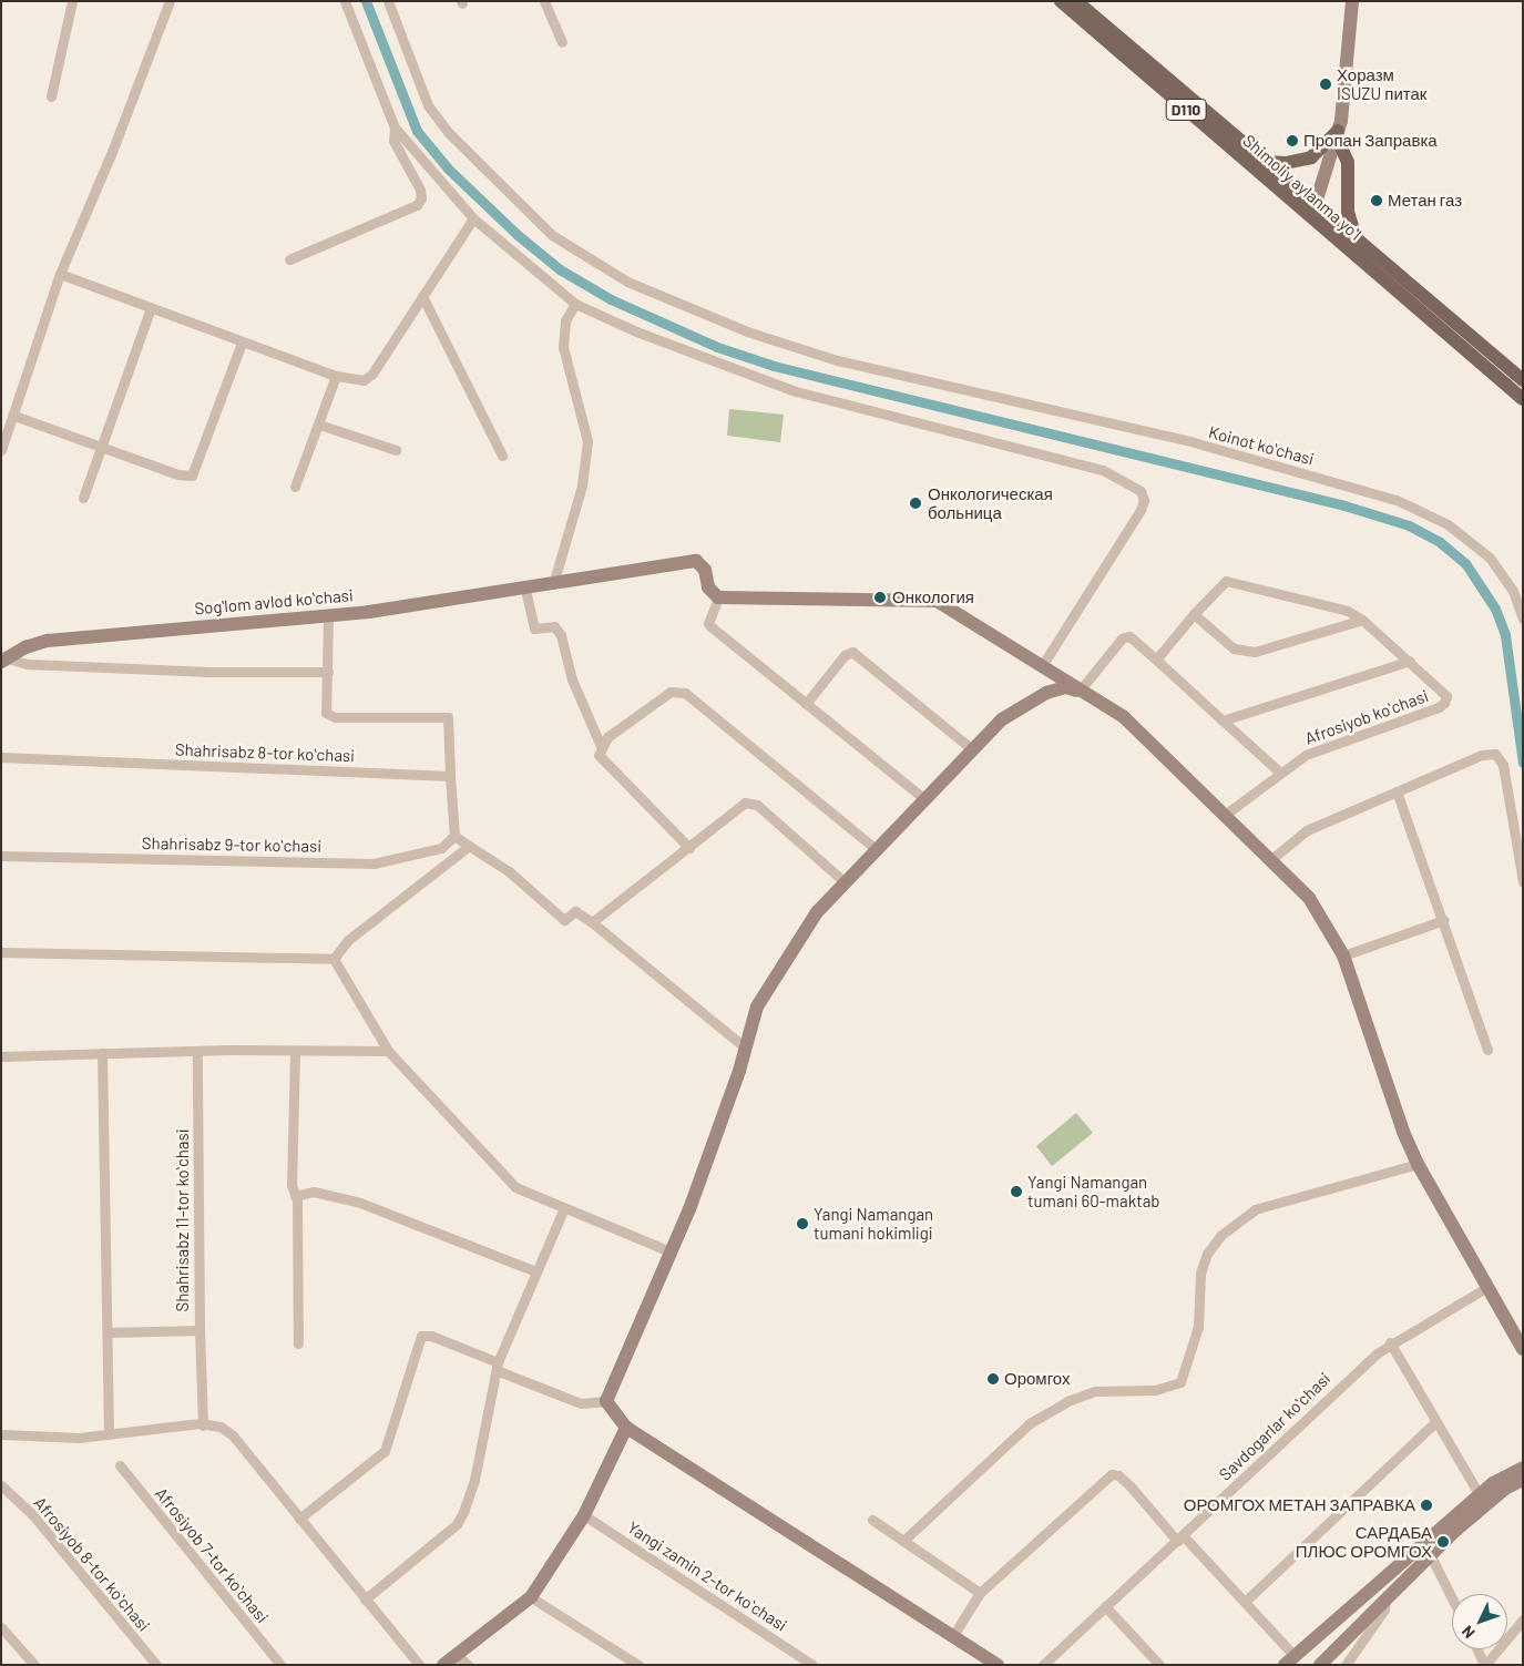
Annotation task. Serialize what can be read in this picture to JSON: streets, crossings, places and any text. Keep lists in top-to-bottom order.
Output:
{
  "streets": {
    "main road": ["D110", "Shimoliy aylanma yoʻl"],
    "street": [
      "Koinot koʻchasi",
      "Sogʻlom avlod koʻchasi",
      "Afrosiyob koʻchasi",
      "Shahrisabz 8-tor koʻchasi",
      "Shahrisabz 9-tor koʻchasi",
      "Shahrisabz 11-tor koʻchasi",
      "Savdogarlar koʻchasi",
      "Afrosiyob 7-tor koʻchasi",
      "Afrosiyob 8-tor koʻchasi",
      "Yangi zamin 2-tor koʻchasi"
    ]
  },
  "places": [
    "Хоразм ISUZU питак",
    "Пропан Заправка",
    "Метан газ",
    "Онкологическая больница",
    "Онкология",
    "Yangi Namangan tumani 60-maktab",
    "Yangi Namangan tumani hokimligi",
    "Оромгох",
    "ОРОМГОХ МЕТАН ЗАПРАВКА",
    "САРДАБА ПЛЮС ОРОМГОХ"
  ],
  "north": "bottom left"
}
